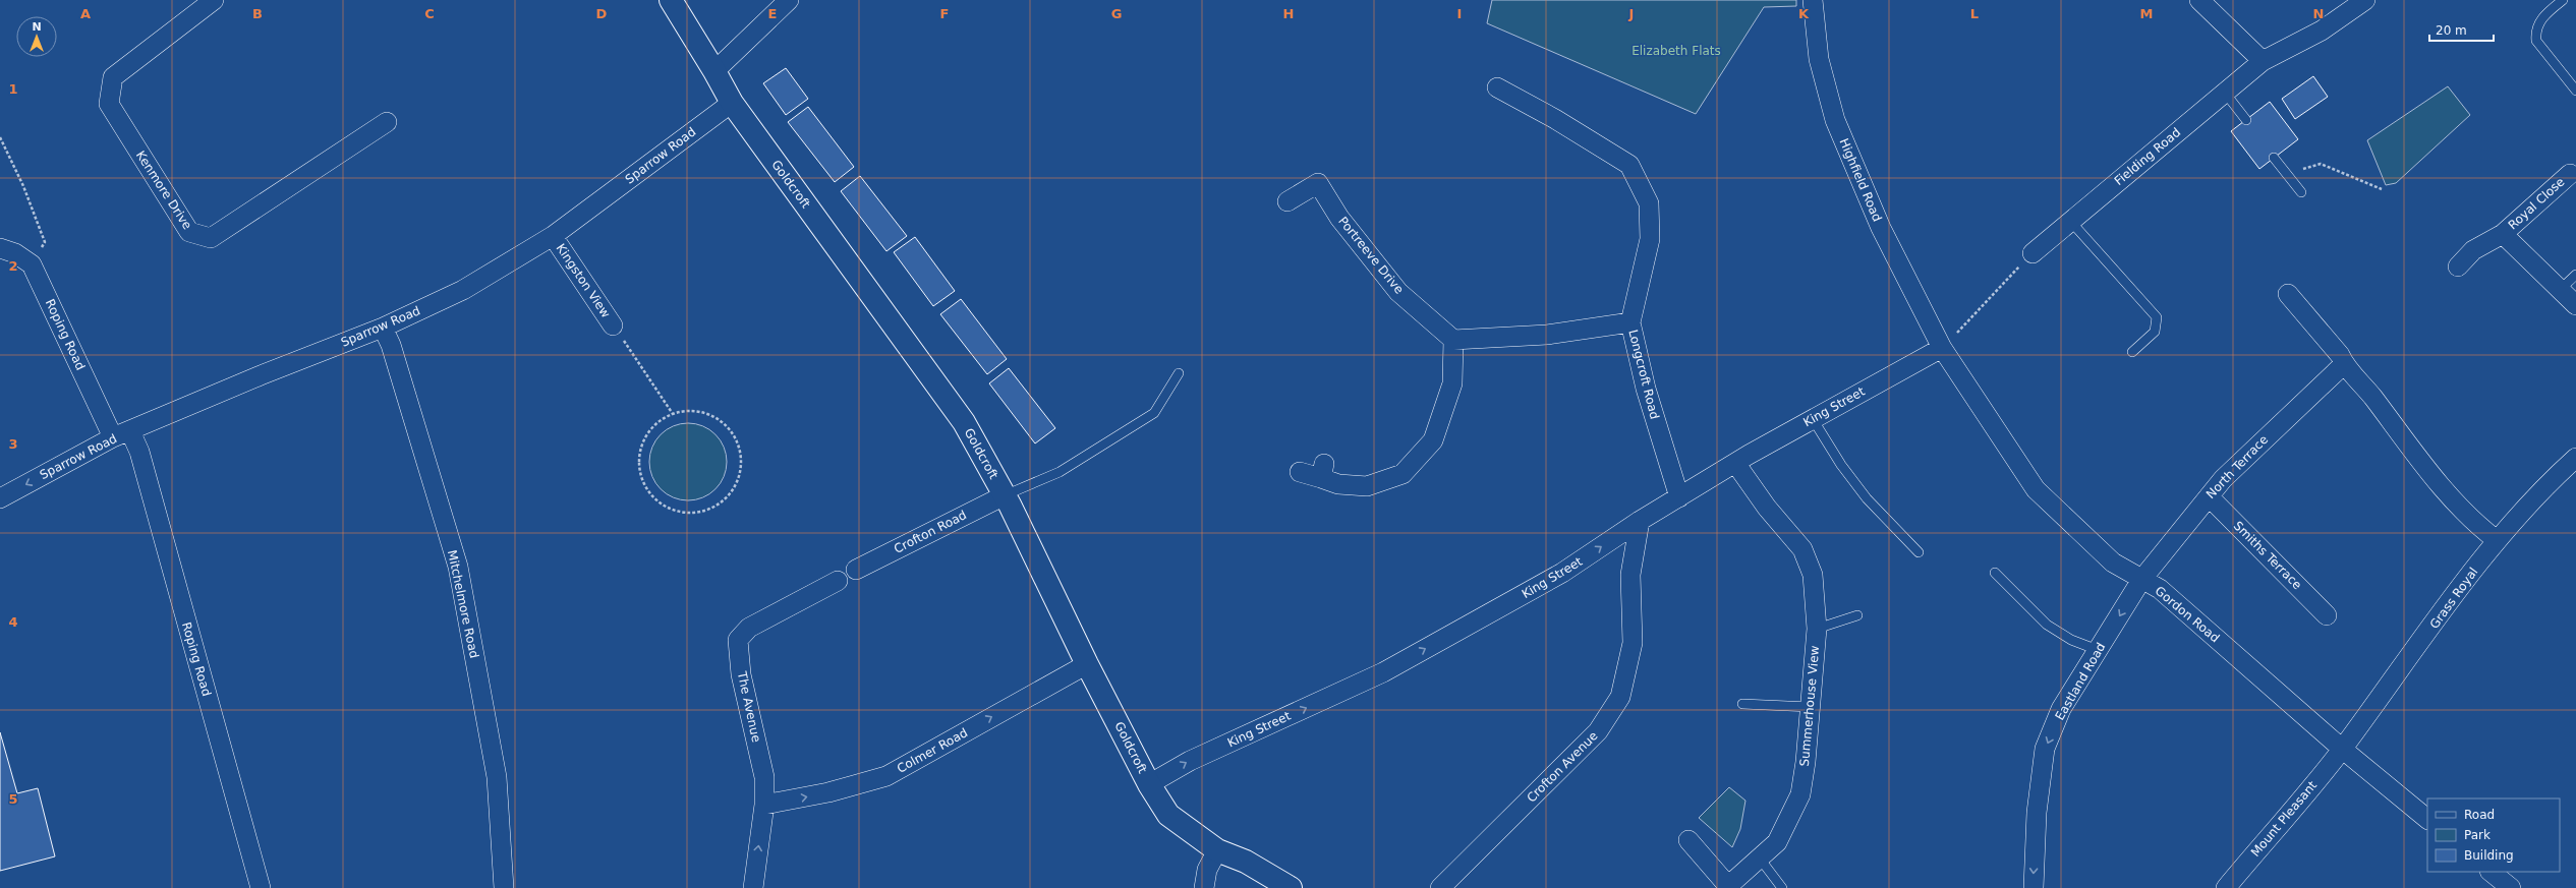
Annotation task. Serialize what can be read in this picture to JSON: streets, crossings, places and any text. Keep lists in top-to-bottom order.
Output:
{
  "streets": {
    "street": [
      "Sparrow Road",
      "Fielding Road",
      "Highfield Road",
      "Goldcroft",
      "Kenmore Drive",
      "Royal Close",
      "Portreeve Drive",
      "Kingston View",
      "Roping Road",
      "Longcroft Road",
      "King Street",
      "North Terrace",
      "Crofton Road",
      "Smiths Terrace",
      "Grass Royal",
      "Mitchelmore Road",
      "Gordon Road",
      "Eastland Road",
      "Summerhouse View",
      "The Avenue",
      "Colmer Road",
      "Crofton Avenue",
      "Mount Pleasant"
    ]
  },
  "crossings": [
    ["Sparrow Road", "Goldcroft"],
    ["Sparrow Road", "Kingston View"],
    ["Sparrow Road", "Roping Road"],
    ["Sparrow Road", "Mitchelmore Road"],
    ["Highfield Road", "King Street"],
    ["Highfield Road", "Gordon Road"],
    ["Goldcroft", "King Street"],
    ["Goldcroft", "Crofton Road"],
    ["Goldcroft", "Colmer Road"],
    ["Longcroft Road", "King Street"],
    ["King Street", "Gordon Road"],
    ["King Street", "Summerhouse View"],
    ["King Street", "Crofton Avenue"],
    ["North Terrace", "Smiths Terrace"],
    ["North Terrace", "Gordon Road"],
    ["North Terrace", "Eastland Road"],
    ["Grass Royal", "Gordon Road"],
    ["Grass Royal", "Mount Pleasant"],
    ["Gordon Road", "Eastland Road"],
    ["Gordon Road", "Mount Pleasant"],
    ["The Avenue", "Colmer Road"]
  ],
  "one_way": ["King Street", "Eastland Road", "Colmer Road"],
  "parks": ["Elizabeth Flats"],
  "legend": ["Road", "Park", "Building"],
  "scale_bar": "20 m",
  "north": "top",
  "grid": {
    "columns": [
      "A",
      "B",
      "C",
      "D",
      "E",
      "F",
      "G",
      "H",
      "I",
      "J",
      "K",
      "L",
      "M",
      "N"
    ],
    "rows": [
      "1",
      "2",
      "3",
      "4",
      "5"
    ]
  }
}
